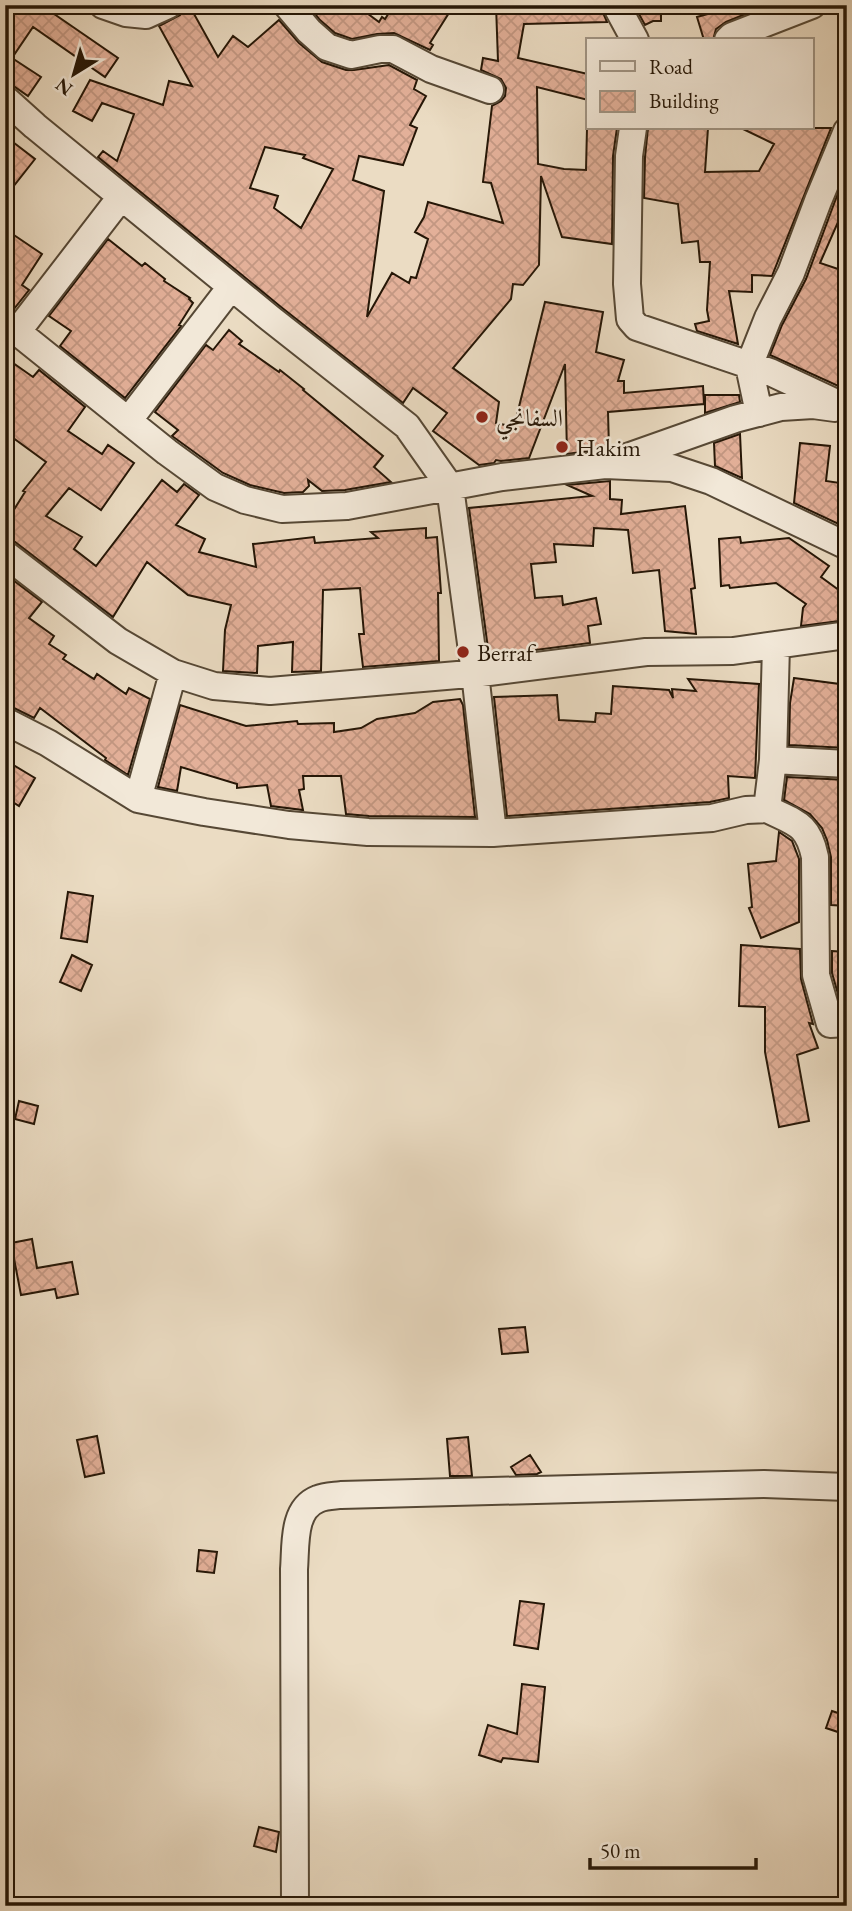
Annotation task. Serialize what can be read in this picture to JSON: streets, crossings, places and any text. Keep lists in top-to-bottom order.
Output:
{
  "places": ["السفانجي", "Hakim", "Berraf"],
  "legend": ["Road", "Building"],
  "scale_bar": "50 m",
  "north": "bottom left"
}
